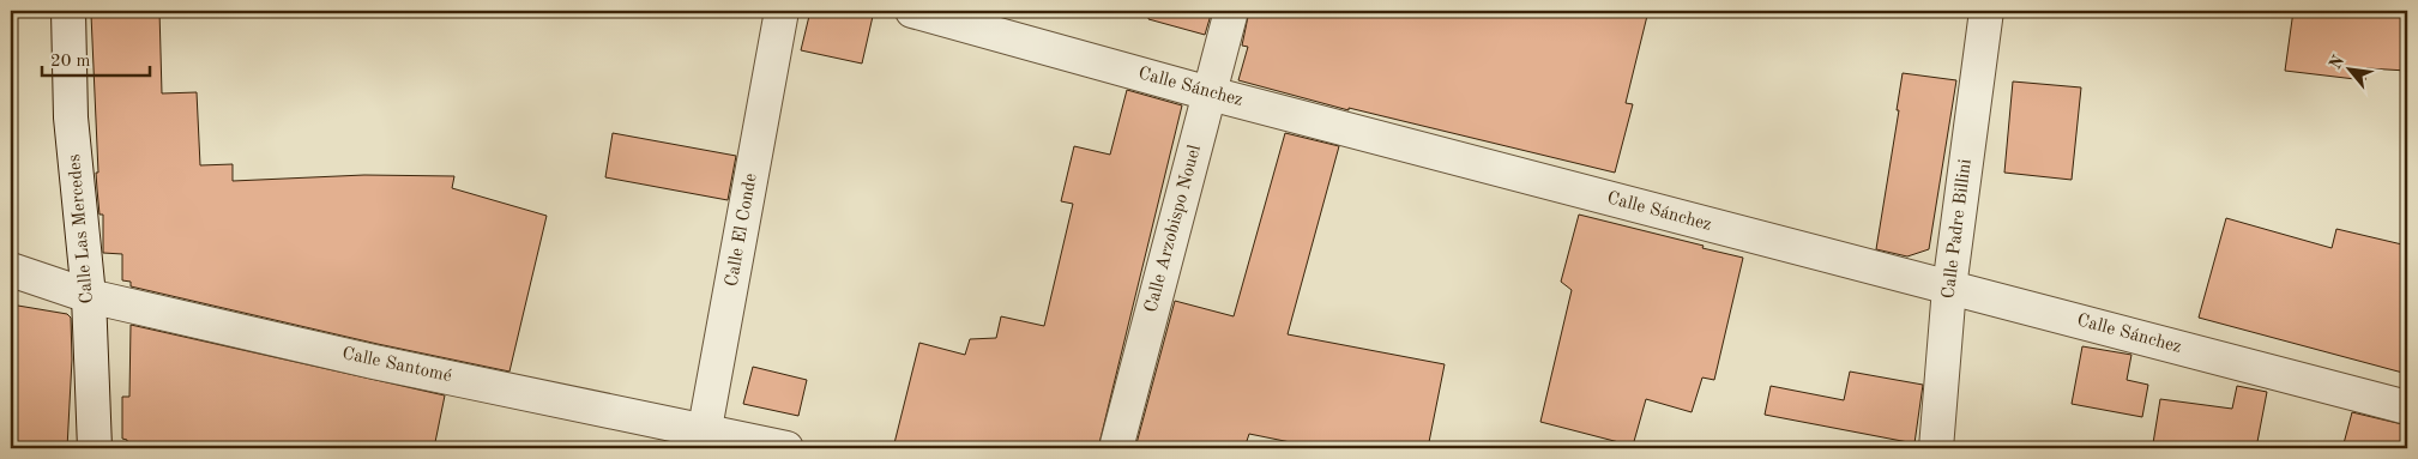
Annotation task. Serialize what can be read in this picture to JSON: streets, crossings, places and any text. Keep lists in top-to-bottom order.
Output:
{
  "streets": {
    "street": [
      "Calle Sánchez",
      "Calle Las Mercedes",
      "Calle Arzobispo Nouel",
      "Calle Padre Billini",
      "Calle El Conde",
      "Calle Santomé"
    ]
  },
  "crossings": [
    ["Calle Sánchez", "Calle Arzobispo Nouel"],
    ["Calle Sánchez", "Calle Padre Billini"],
    ["Calle Las Mercedes", "Calle Santomé"],
    ["Calle El Conde", "Calle Santomé"]
  ],
  "scale_bar": "20 m",
  "north": "top left"
}
